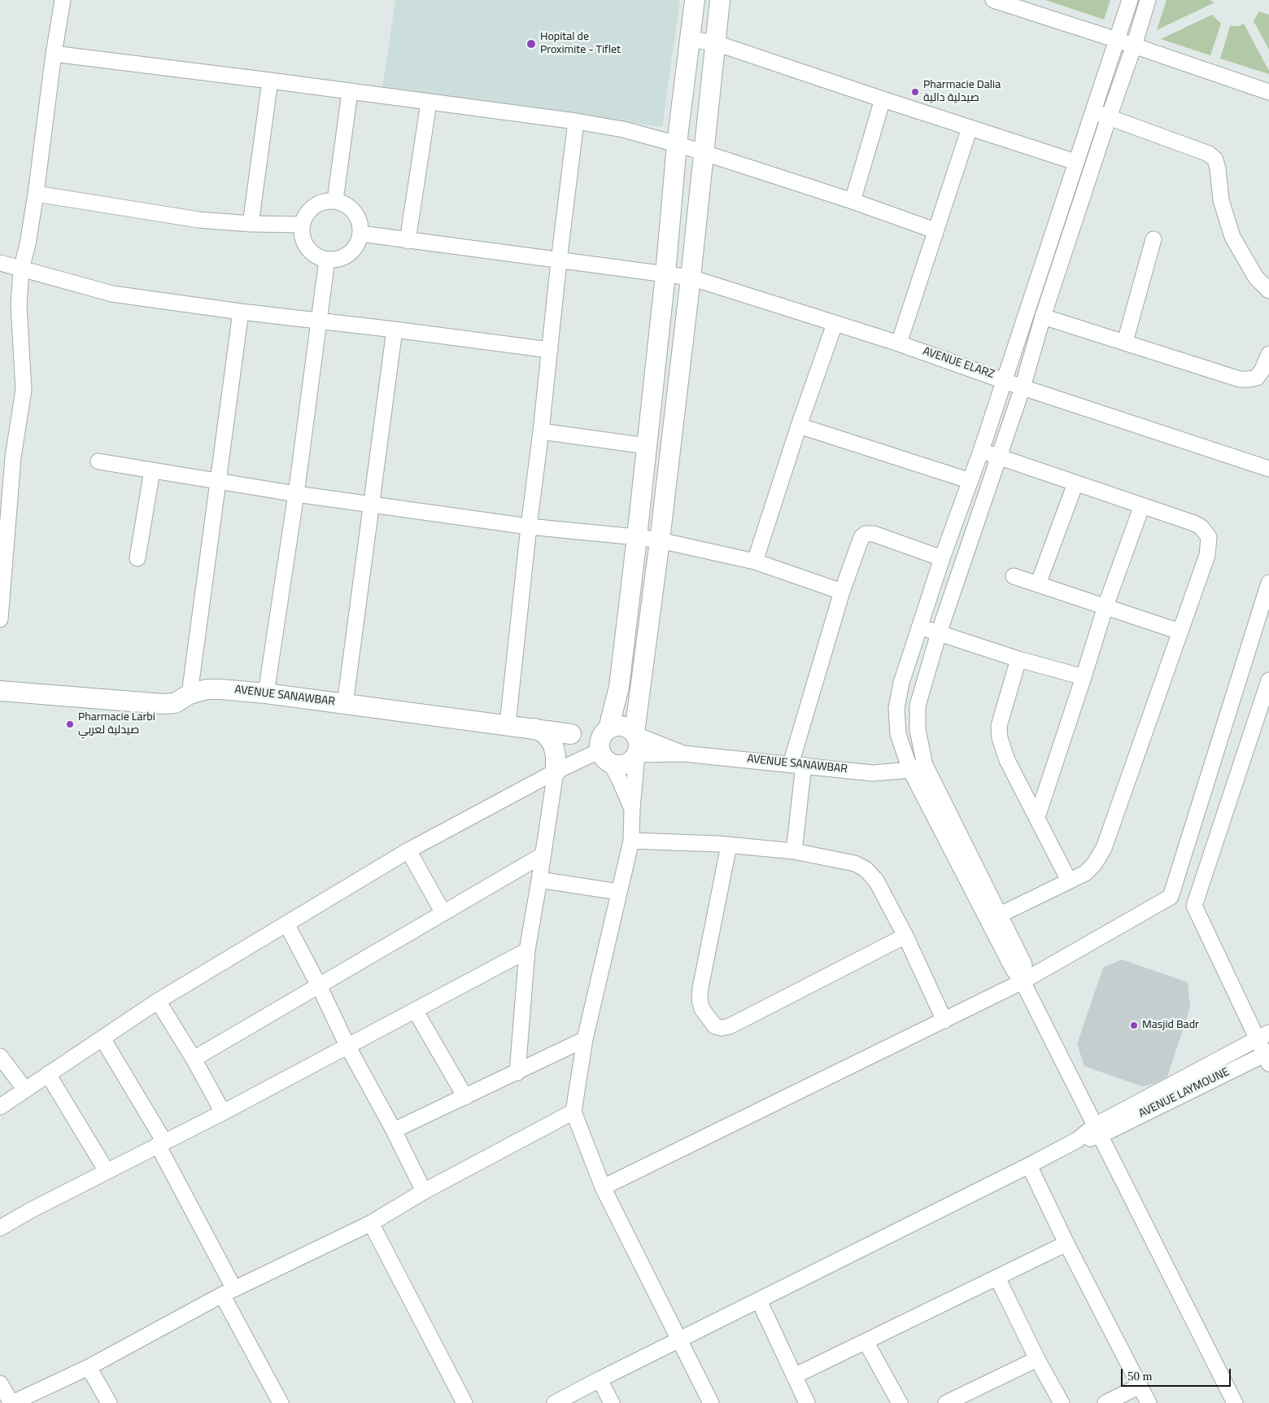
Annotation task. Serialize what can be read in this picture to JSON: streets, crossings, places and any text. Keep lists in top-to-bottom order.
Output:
{
  "streets": {
    "street": ["AVENUE ELARZ", "AVENUE SANAWBAR", "AVENUE LAYMOUNE"]
  },
  "places": [
    "Hopital de Proximite - Tiflet",
    "Pharmacie Dalia صيدلية دالية",
    "Pharmacie Larbi صيدلية لعربي",
    "Masjid Badr"
  ],
  "scale_bar": "50 m"
}
